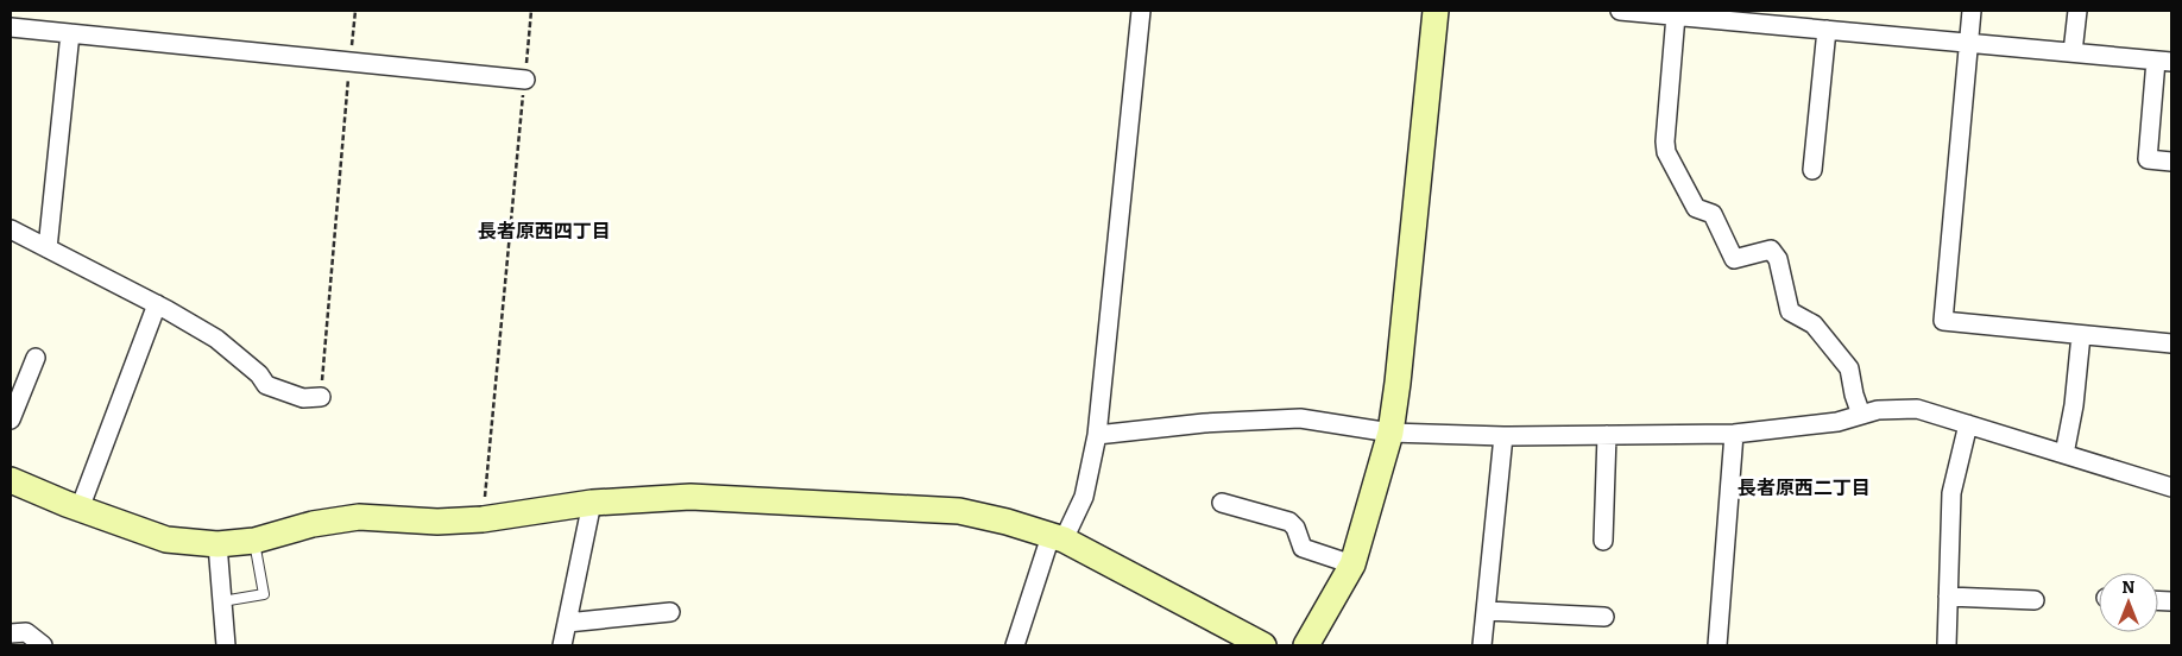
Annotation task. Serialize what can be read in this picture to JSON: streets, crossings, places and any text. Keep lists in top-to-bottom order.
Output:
{
  "districts": ["長者原西四丁目", "長者原西二丁目"],
  "north": "top"
}
